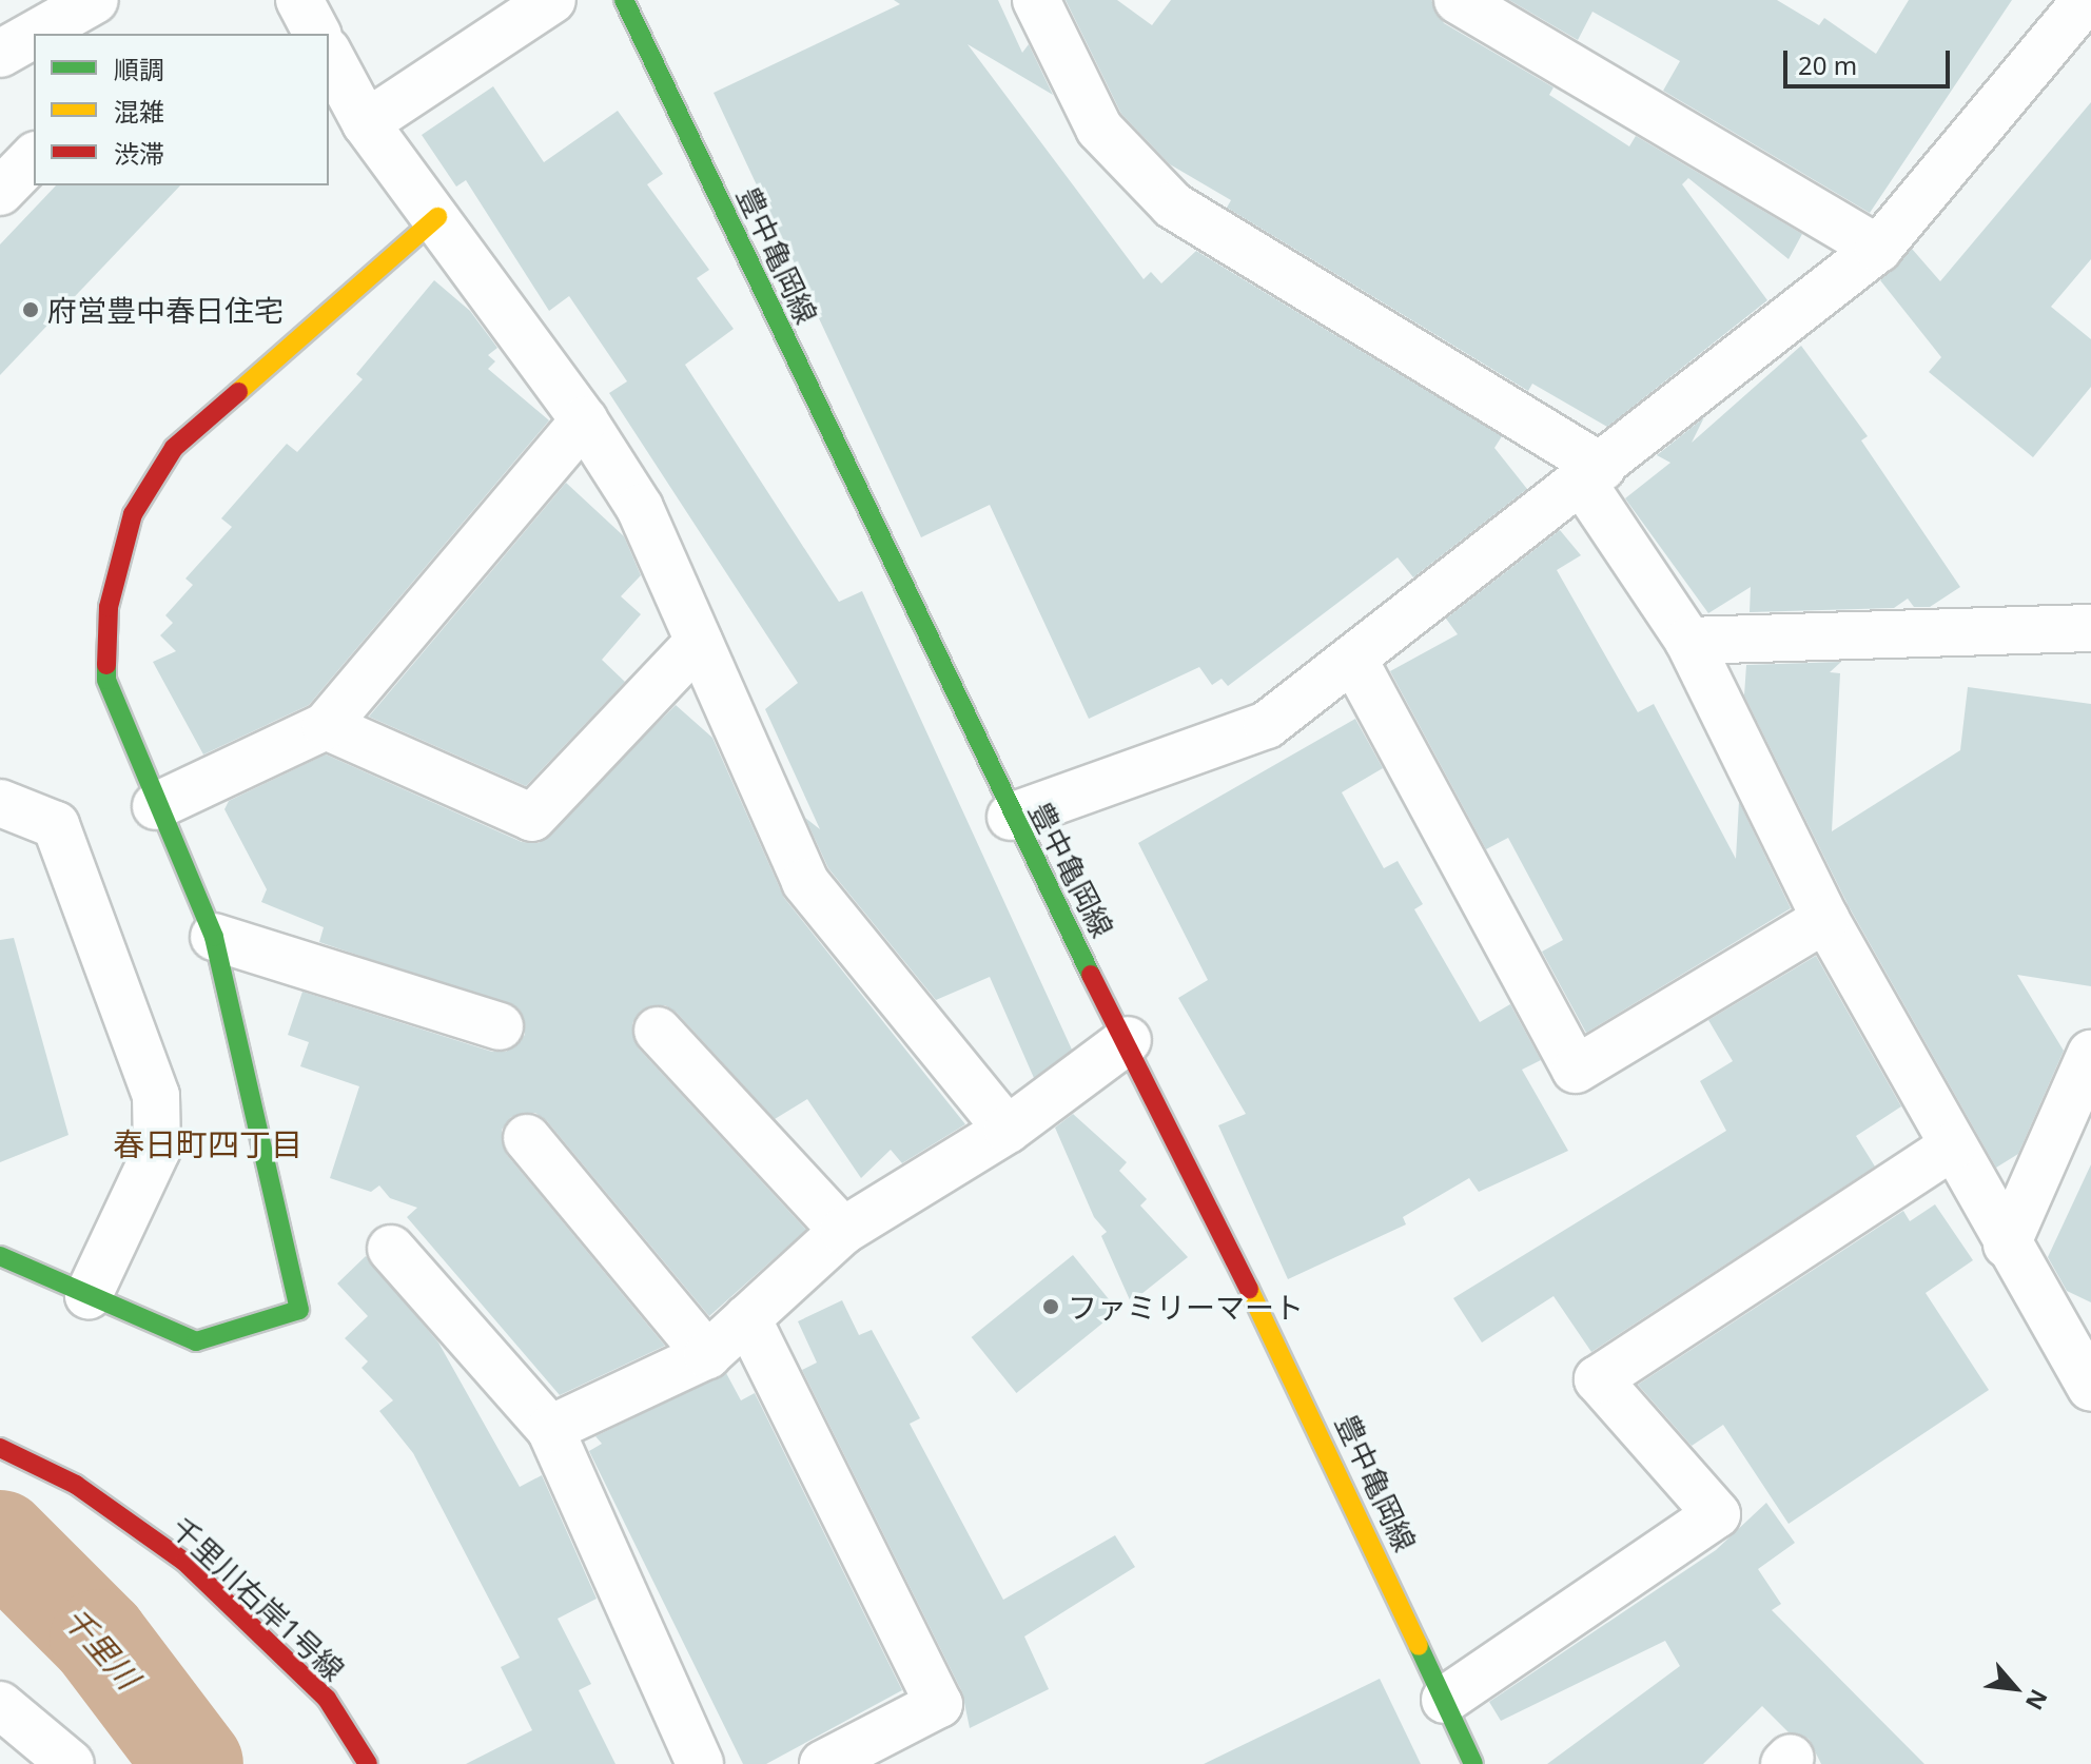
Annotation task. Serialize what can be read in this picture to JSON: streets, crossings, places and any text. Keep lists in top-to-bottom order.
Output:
{
  "streets": {
    "street": ["豊中亀岡線", "千里川右岸1号線"]
  },
  "districts": ["春日町四丁目"],
  "water": ["千里川"],
  "places": ["府営豊中春日住宅", "ファミリーマート"],
  "legend": ["順調", "混雑", "渋滞"],
  "scale_bar": "20 m",
  "north": "bottom right"
}
